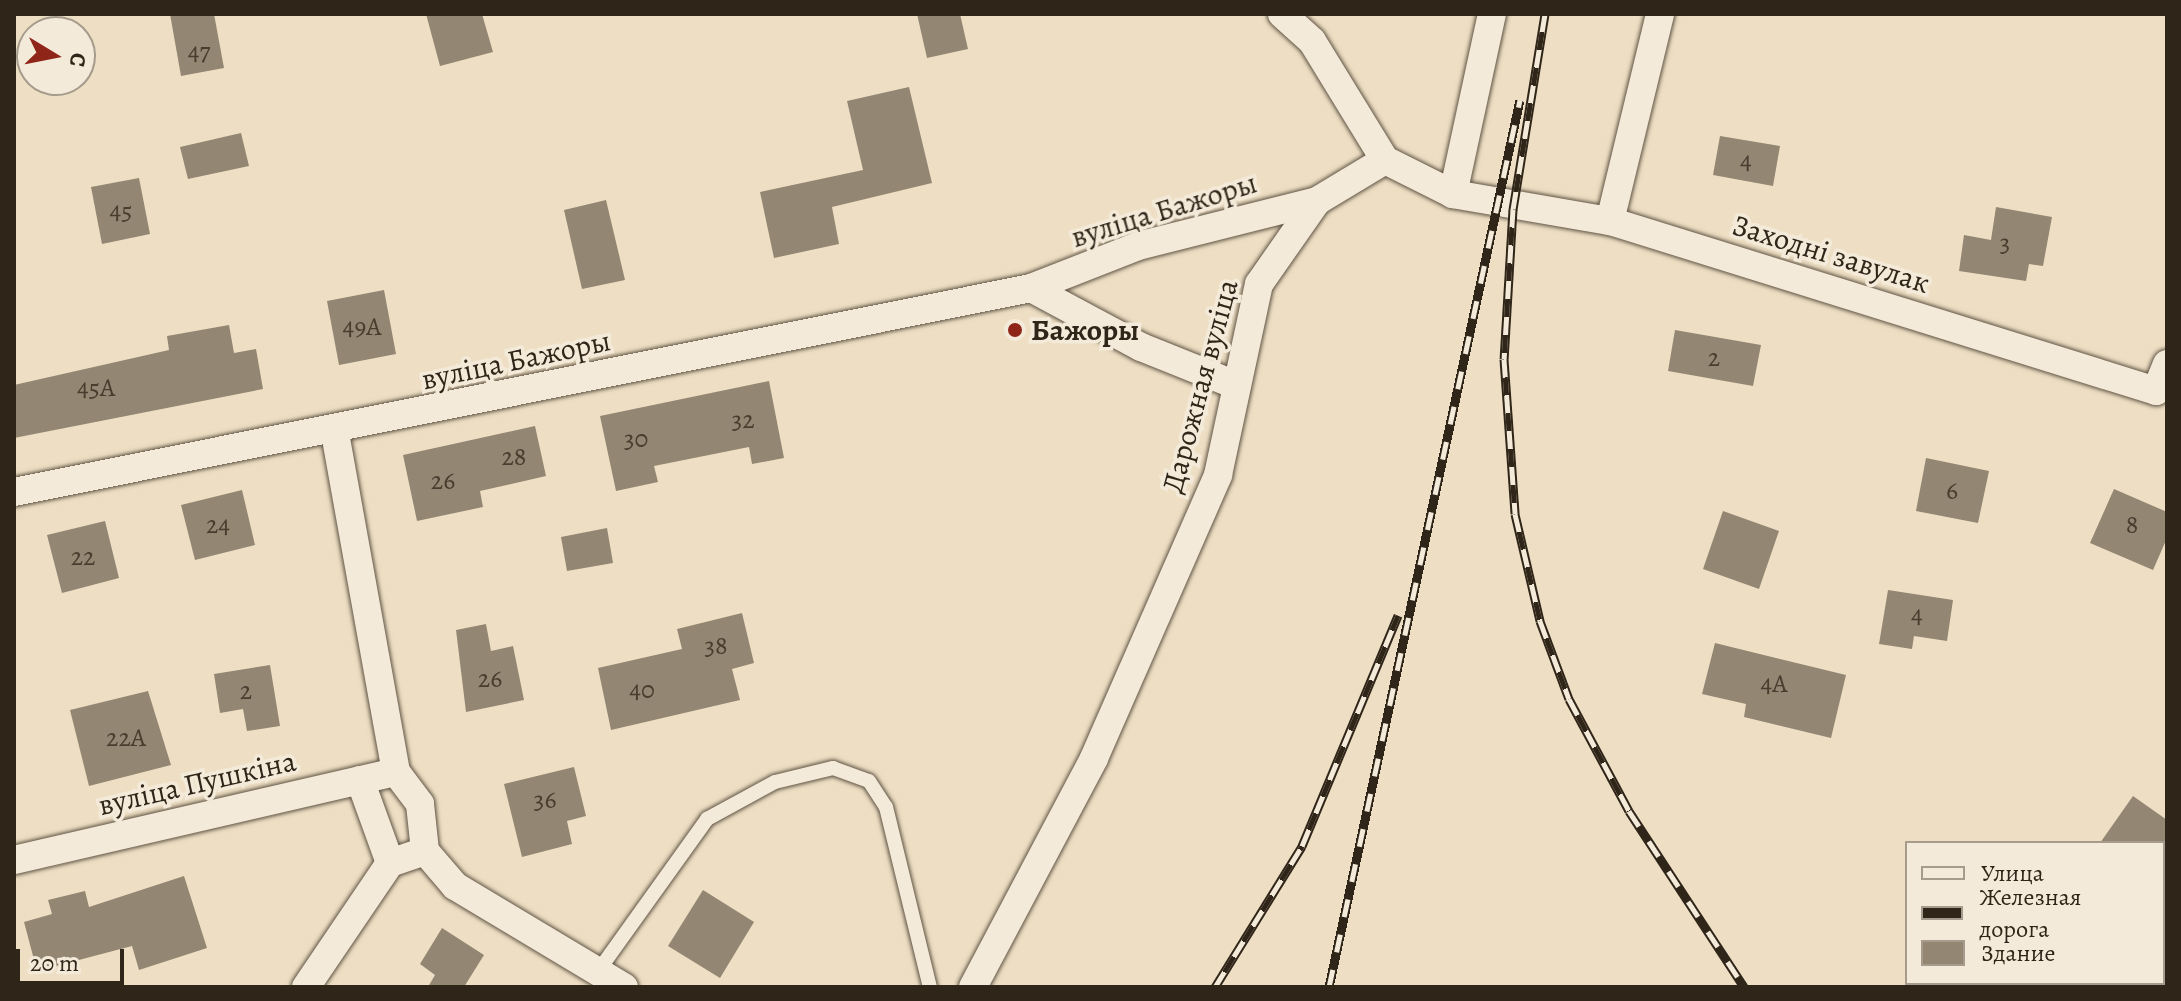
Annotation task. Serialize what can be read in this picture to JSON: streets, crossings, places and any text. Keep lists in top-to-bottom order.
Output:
{
  "streets": {
    "street": [
      "вуліца Бажоры",
      "Заходні завулак",
      "Дарожная вуліца",
      "вуліца Пушкіна"
    ]
  },
  "crossings": [
    ["вуліца Бажоры", "Дарожная вуліца"]
  ],
  "places": ["Бажоры"],
  "house_numbers": [
    "47",
    "4",
    "45",
    "3",
    "49А",
    "2",
    "45А",
    "32",
    "30",
    "28",
    "26",
    "6",
    "24",
    "8",
    "22",
    "4",
    "38",
    "26",
    "4А",
    "40",
    "2",
    "22А",
    "36"
  ],
  "legend": ["Улица", "Железная дорога", "Здание"],
  "scale_bar": "20 m",
  "north": "right"
}
